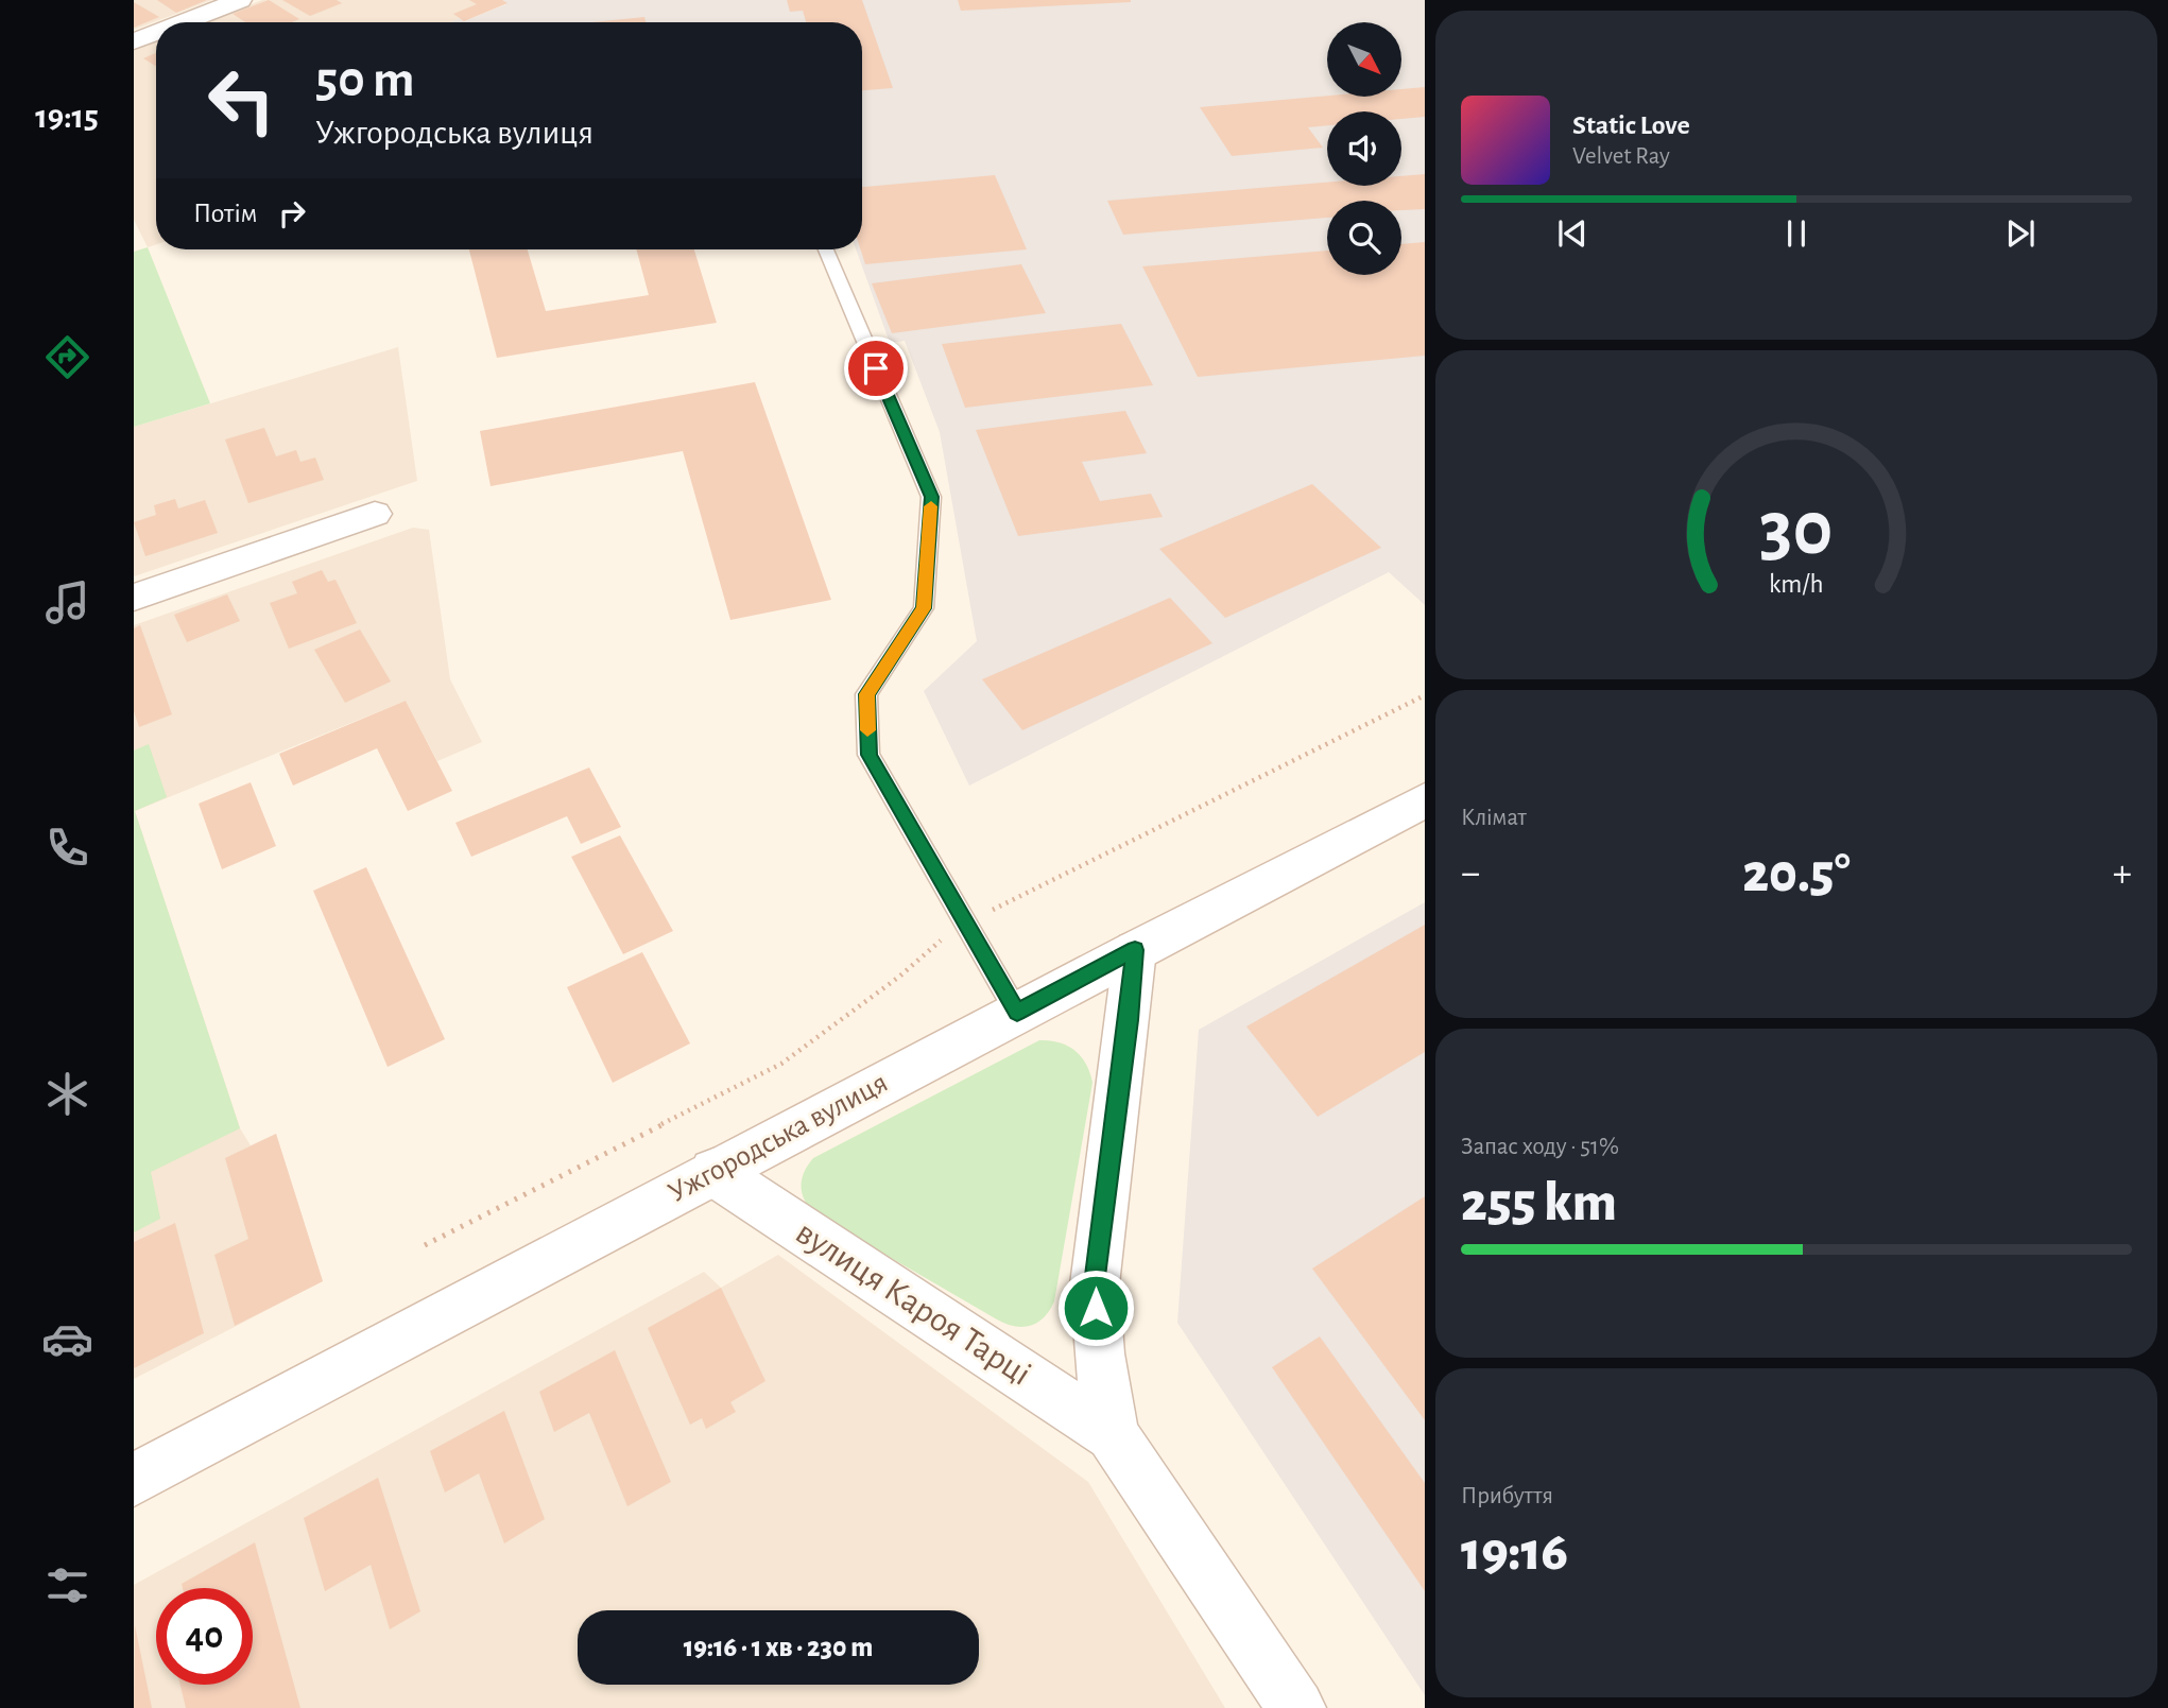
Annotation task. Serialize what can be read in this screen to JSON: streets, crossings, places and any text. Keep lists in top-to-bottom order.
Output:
{
  "streets": {
    "street": ["Ужгородська вулиця", "вулиця Кароя Тарці"]
  },
  "crossings": [
    ["Ужгородська вулиця", "вулиця Кароя Тарці"]
  ],
  "north": "bottom right",
  "page": {
    "tabs": "19:15",
    "turn": ["50 m", "Ужгородська вулиця"],
    "song": ["Static Love", "Velvet Ray"],
    "then": "Потім",
    "tile": [
      "Клімат",
      ["Запас ходу · 51%", "255 km"],
      ["Прибуття", "19:16"]
    ],
    "heat": ["−", "20.5°", "+"],
    "limit": "40",
    "trip": "19:16 · 1 хв · 230 m",
    "gauge": ["30", "km/h"]
  }
}
